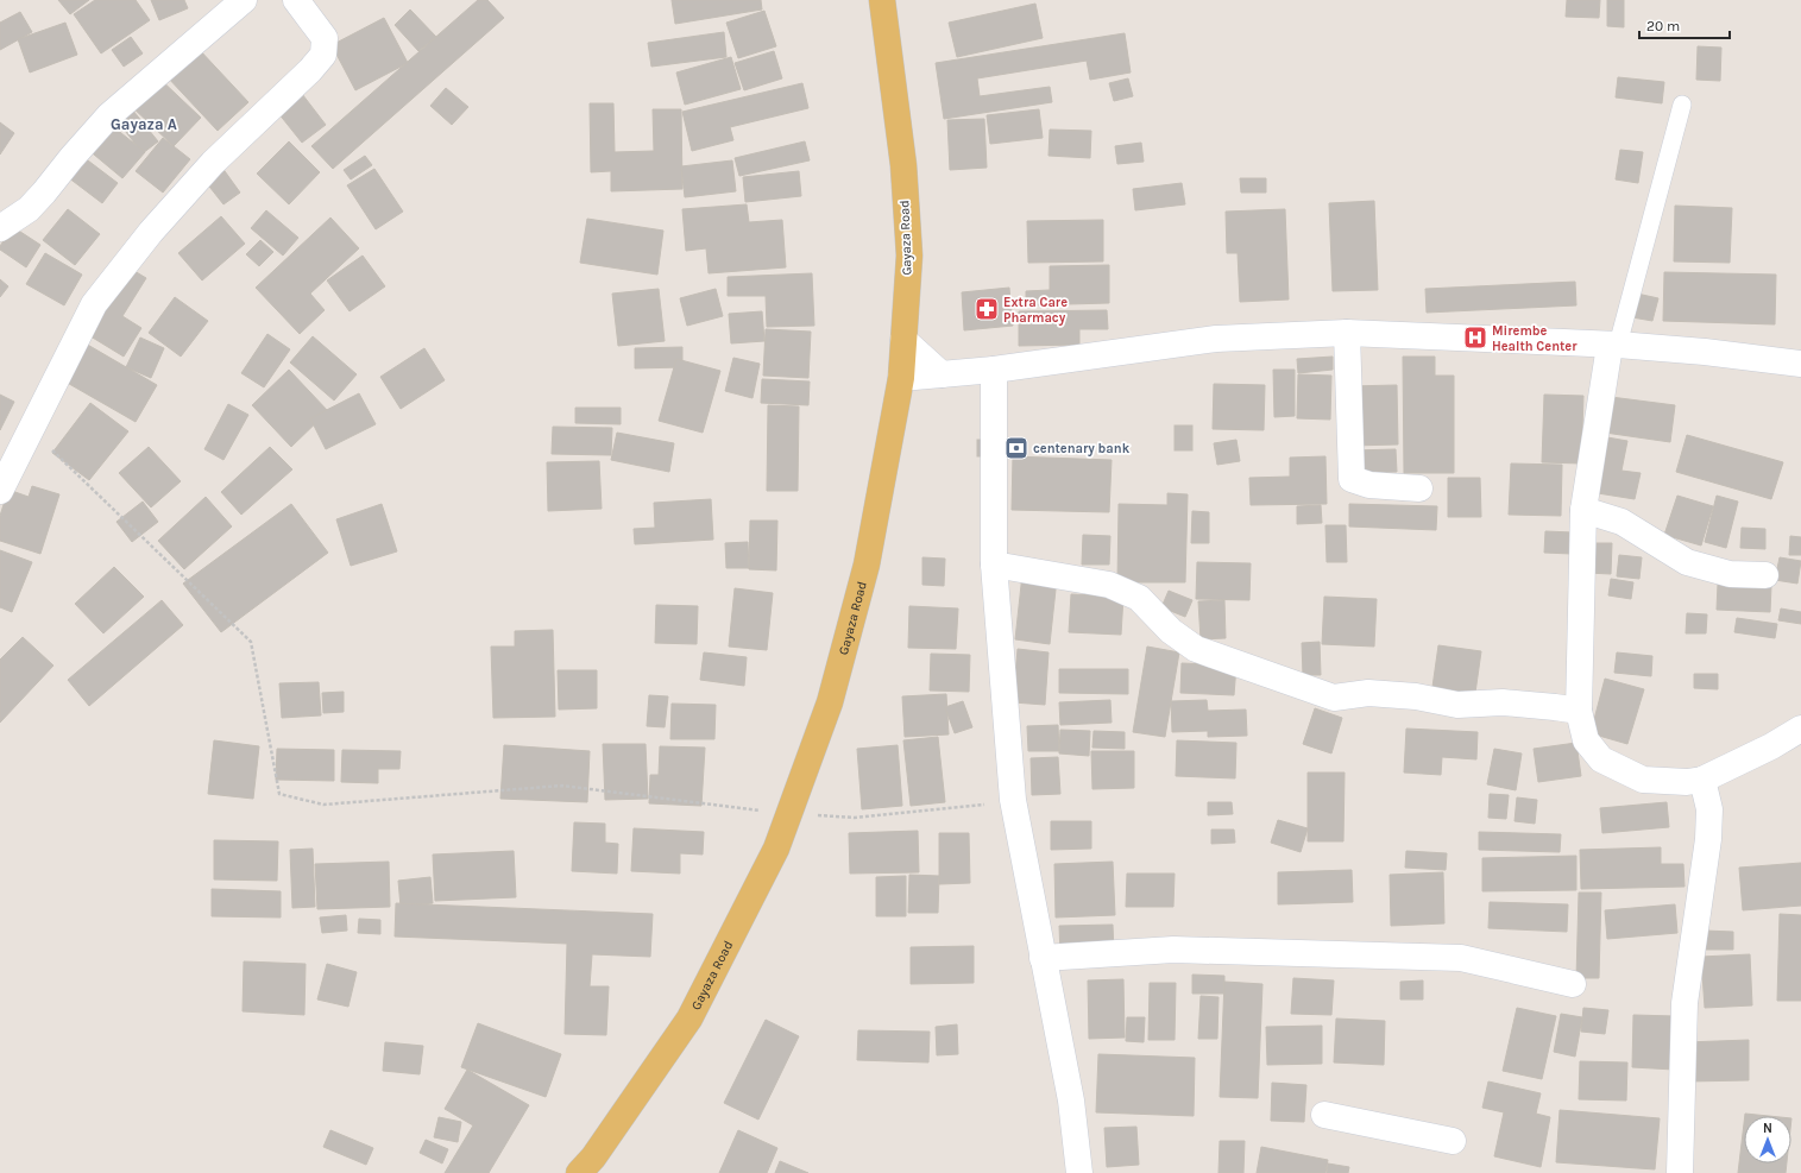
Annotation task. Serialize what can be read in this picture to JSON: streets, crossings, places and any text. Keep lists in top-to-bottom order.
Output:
{
  "streets": {
    "main road": ["Gayaza Road"]
  },
  "districts": ["Gayaza A"],
  "places": {
    "pharmacy": ["Extra Care Pharmacy"],
    "hospital": ["Mirembe Health Center"],
    "bank": ["centenary bank"]
  },
  "scale_bar": "20 m",
  "north": "top"
}
